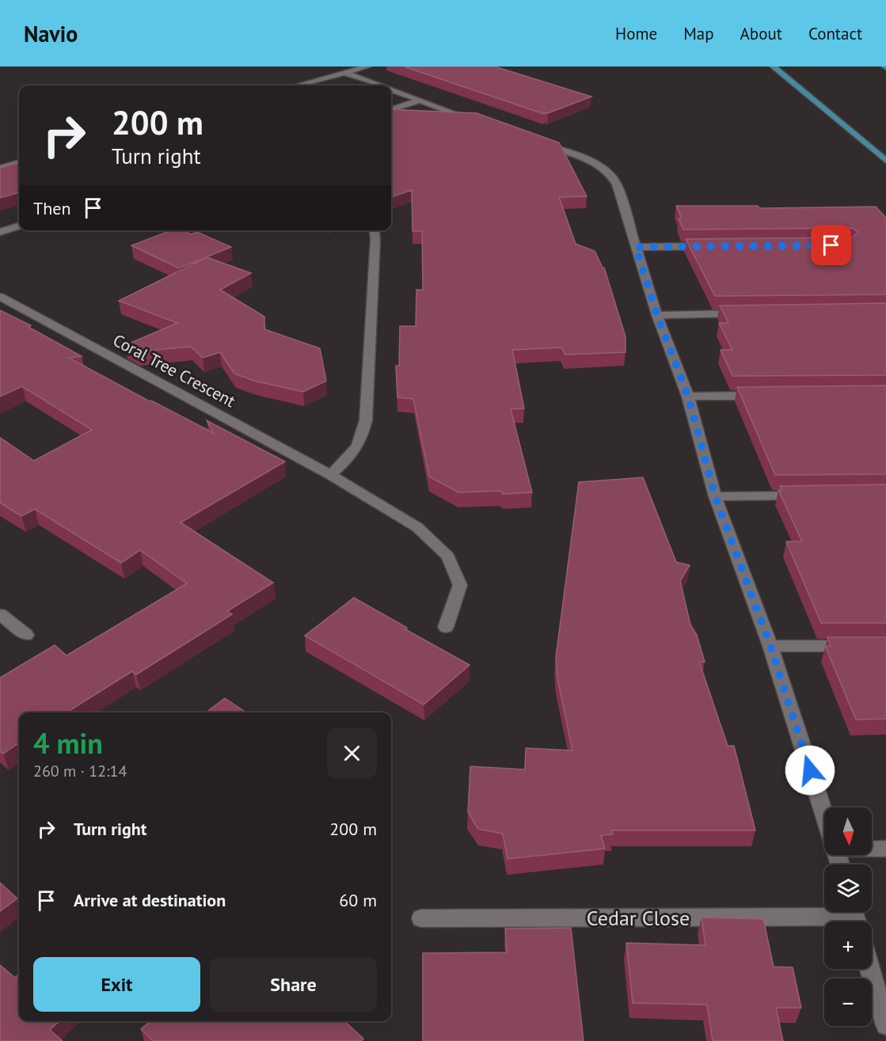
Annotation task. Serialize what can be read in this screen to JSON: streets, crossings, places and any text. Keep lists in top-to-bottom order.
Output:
{
  "streets": {
    "street": ["Coral Tree Crescent", "Cedar Close"]
  },
  "north": "bottom",
  "page": {
    "header": "Navio",
    "nav": [
      "Home",
      "Map",
      "About",
      "Contact"
    ],
    "turn": ["200 m", "Turn right"],
    "then": "Then",
    "heading": ["4 min", "260 m · 12:14"],
    "list": [
      {
        "name": "Turn right",
        "value": "200 m"
      },
      {
        "name": "Arrive at destination",
        "value": "60 m"
      }
    ],
    "map_buttons": ["+", "−"],
    "buttons": ["Exit", "Share"]
  }
}
